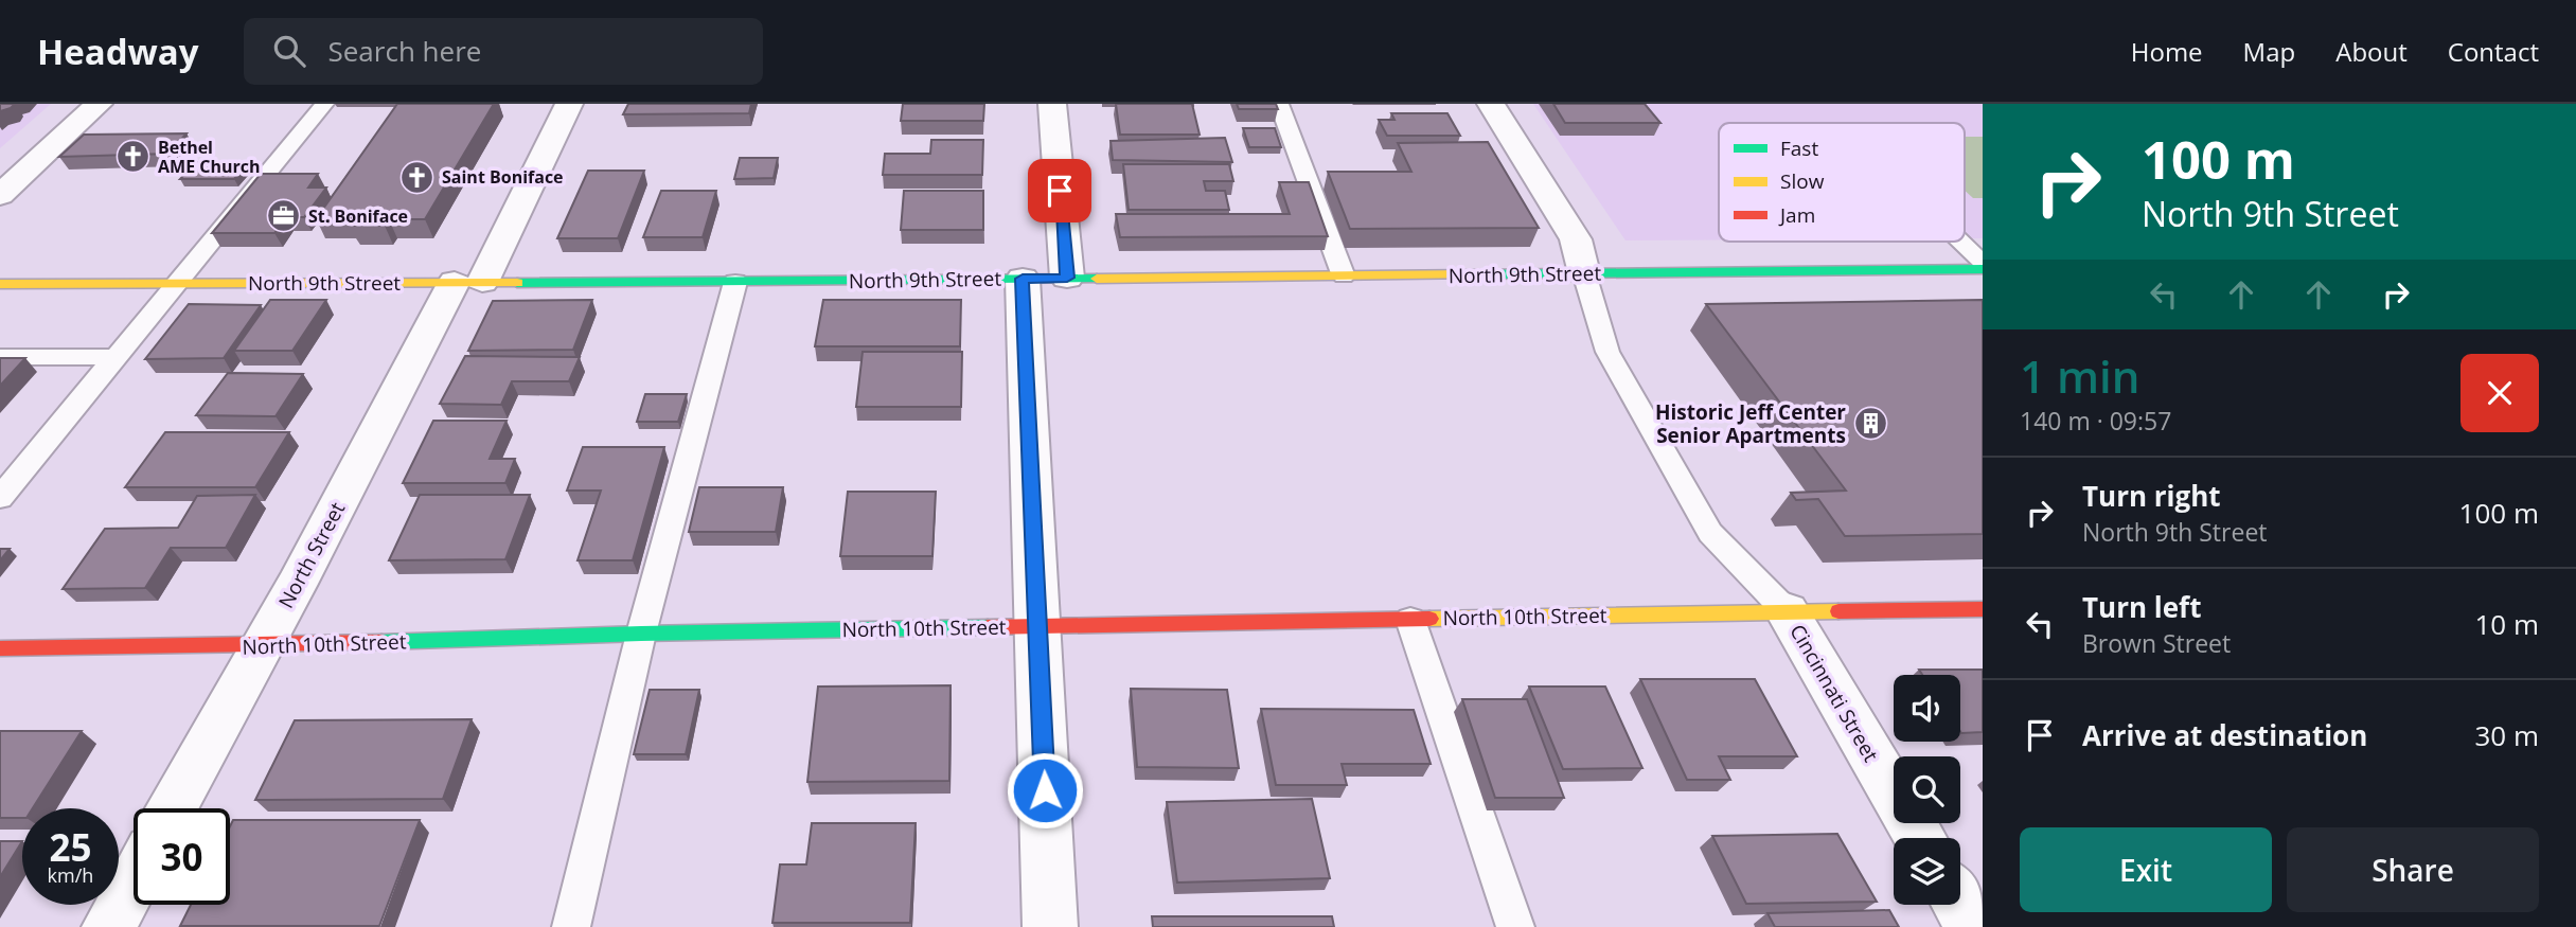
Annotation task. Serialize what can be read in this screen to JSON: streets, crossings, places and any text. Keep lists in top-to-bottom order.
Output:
{
  "streets": {
    "main road": ["North 9th Street", "North 10th Street"],
    "street": ["North Street", "Cincinnati Street"]
  },
  "crossings": [
    ["North 9th Street", "North Street"],
    ["North Street", "North 10th Street"],
    ["North 10th Street", "Cincinnati Street"]
  ],
  "places": {
    "church": ["Bethel AME Church", "Saint Boniface"],
    "office": ["St. Boniface"],
    "building": ["Historic Jeff Center Senior Apartments"]
  },
  "legend": ["Fast", "Slow", "Jam"],
  "page": {
    "header": "Headway",
    "search": "Search here",
    "nav": [
      "Home",
      "Map",
      "About",
      "Contact"
    ],
    "turn": ["100 m", "North 9th Street"],
    "heading": ["1 min", "140 m · 09:57"],
    "list": [
      {
        "name": "Turn right",
        "note": "North 9th Street",
        "value": "100 m"
      },
      {
        "name": "Turn left",
        "note": "Brown Street",
        "value": "10 m"
      },
      {
        "name": "Arrive at destination",
        "value": "30 m"
      }
    ],
    "speed": "25 km/h",
    "limit": "30",
    "buttons": ["Exit", "Share"]
  }
}
